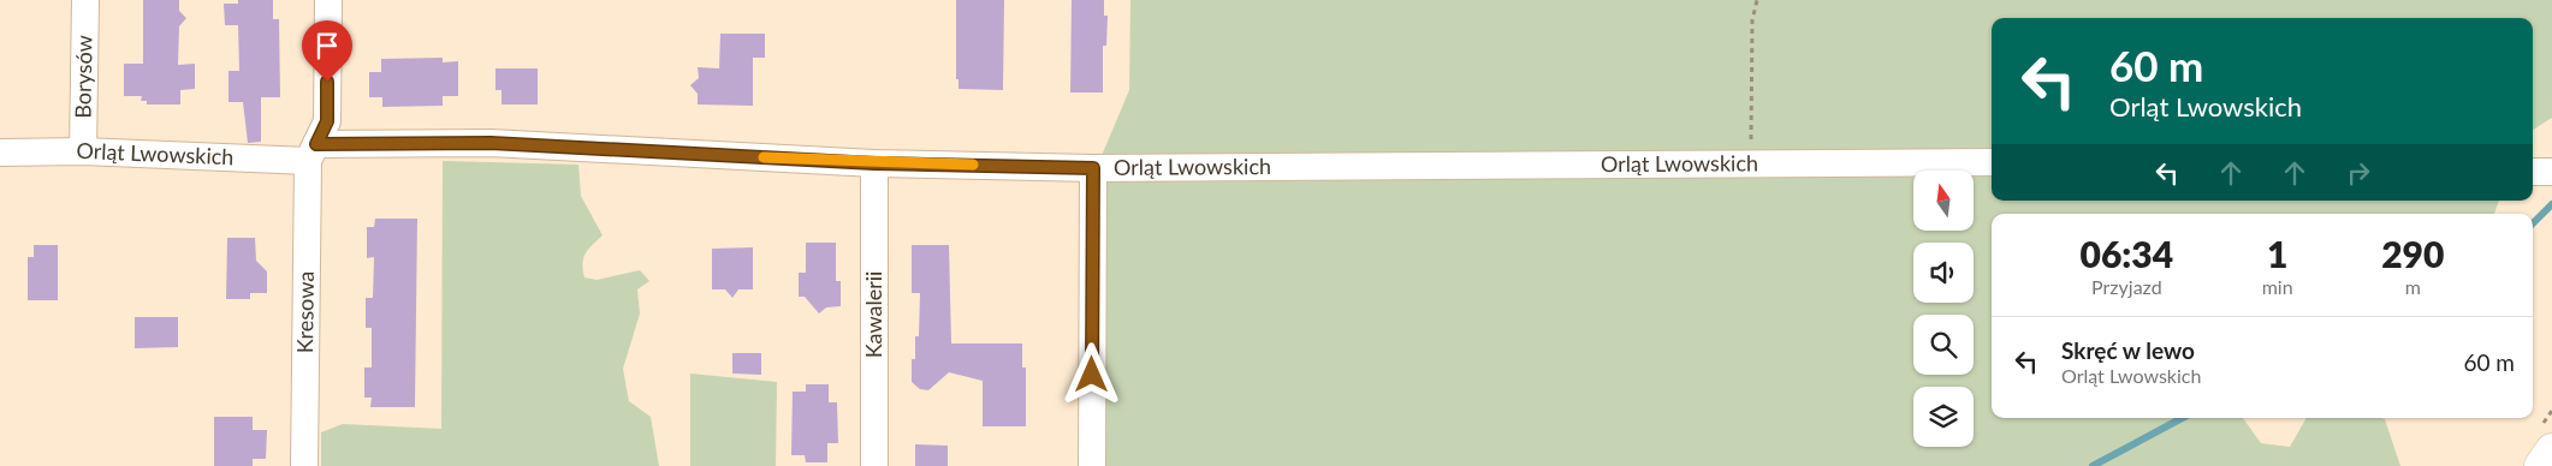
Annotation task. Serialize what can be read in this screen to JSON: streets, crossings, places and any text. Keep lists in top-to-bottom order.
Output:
{
  "streets": {
    "street": [
      "Borysów",
      "Orląt Lwowskich",
      "Kresowa",
      "Kawalerii"
    ]
  },
  "crossings": [
    ["Borysów", "Orląt Lwowskich"],
    ["Orląt Lwowskich", "Kresowa"],
    ["Orląt Lwowskich", "Kawalerii"]
  ],
  "north": "top",
  "page": {
    "turn": ["60 m", "Orląt Lwowskich"],
    "eta": [
      "06:34",
      "Przyjazd",
      "1",
      "min",
      "290",
      "m"
    ],
    "list": [
      {
        "name": "Skręć w lewo",
        "note": "Orląt Lwowskich",
        "value": "60 m"
      }
    ]
  }
}
